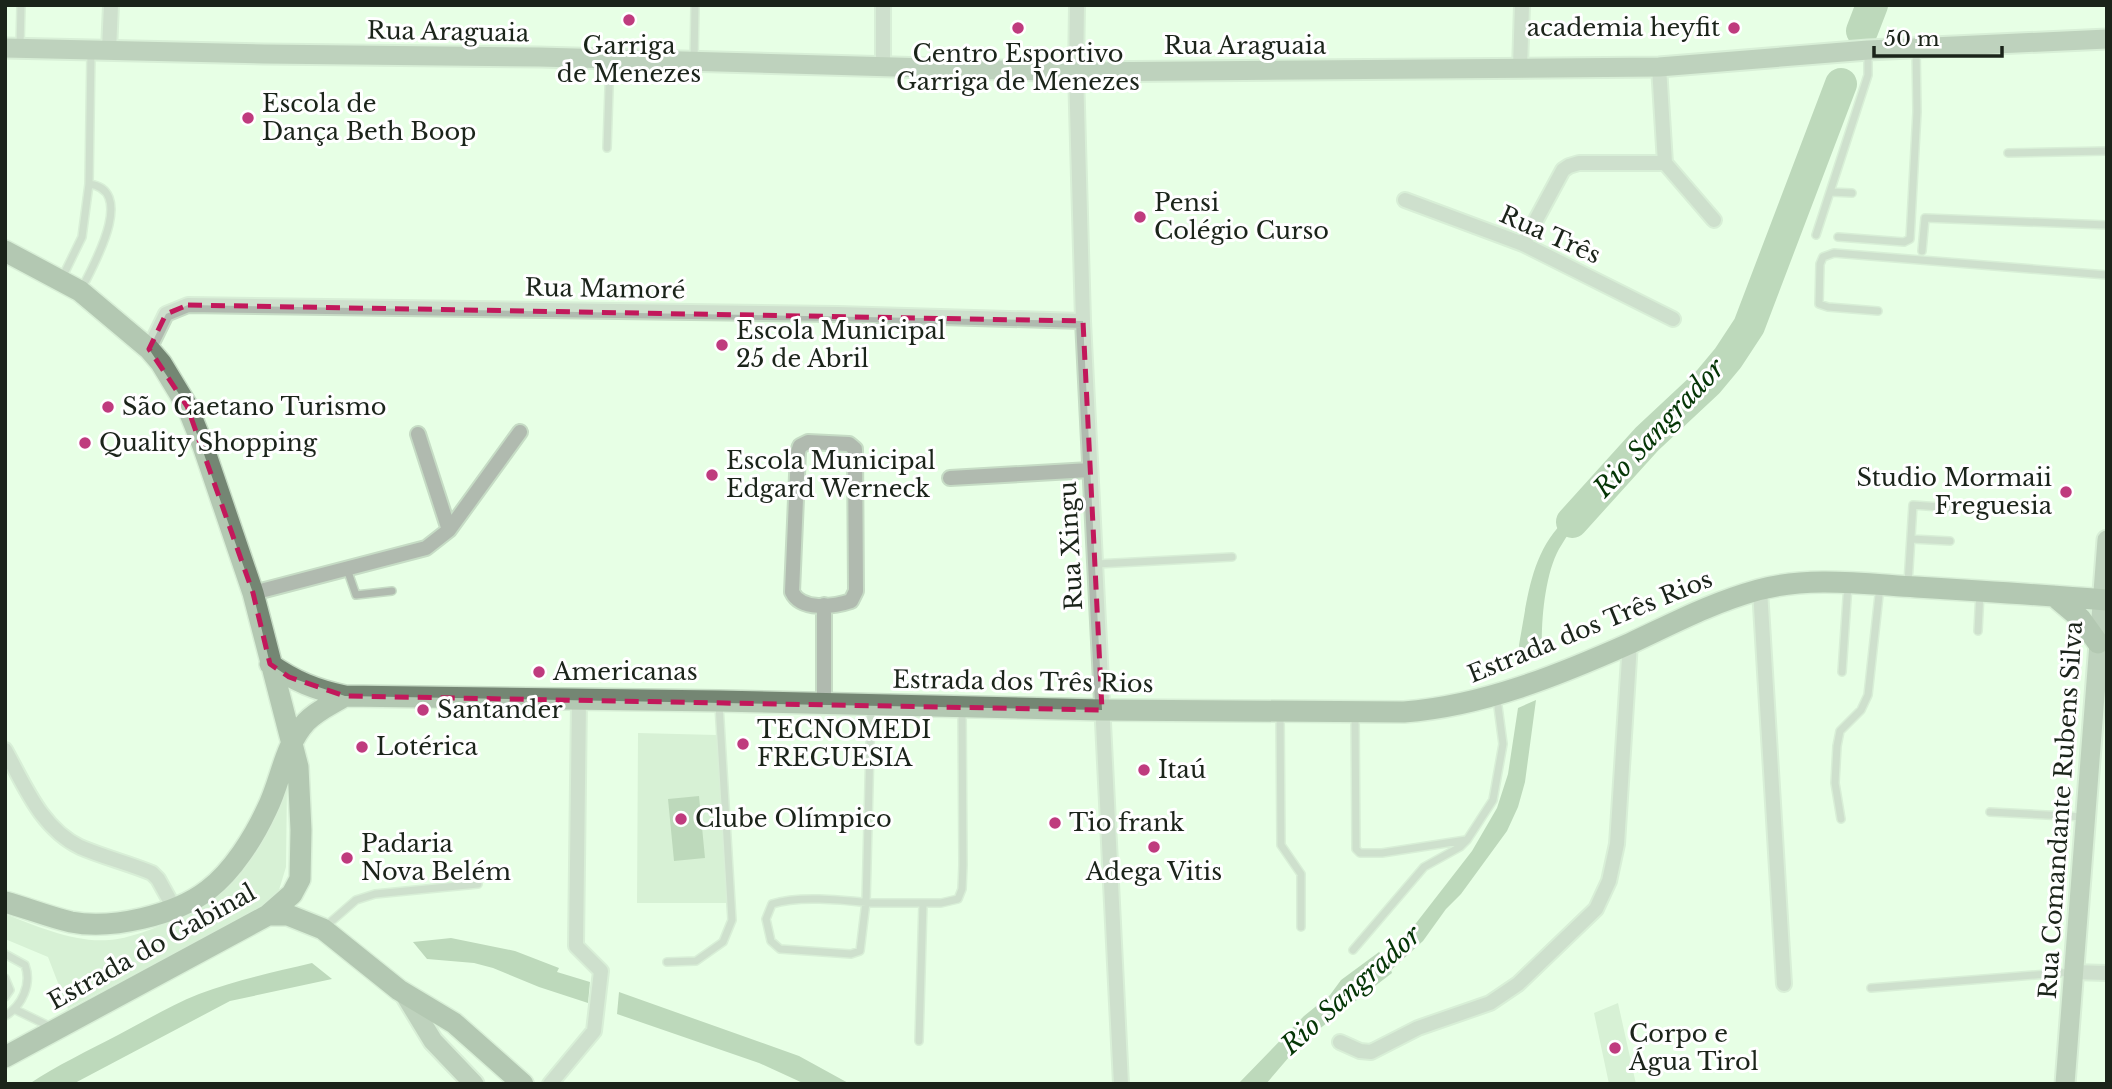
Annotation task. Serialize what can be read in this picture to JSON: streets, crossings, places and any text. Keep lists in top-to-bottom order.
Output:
{
  "streets": {
    "main road": ["Estrada dos Três Rios", "Estrada do Gabinal"],
    "street": [
      "Rua Araguaia",
      "Rua Três",
      "Rua Mamoré",
      "Rua Xingu",
      "Rua Comandante Rubens Silva"
    ]
  },
  "crossings": [
    ["Rua Araguaia", "Rua Xingu"],
    ["Rua Mamoré", "Rua Xingu"],
    ["Rua Xingu", "Estrada dos Três Rios"],
    ["Estrada dos Três Rios", "Rua Comandante Rubens Silva"]
  ],
  "water": ["Rio Sangrador"],
  "places": [
    "Garriga de Menezes",
    "Centro Esportivo Garriga de Menezes",
    "academia heyfit",
    "Escola de Dança Beth Boop",
    "Pensi Colégio Curso",
    "Escola Municipal 25 de Abril",
    "São Caetano Turismo",
    "Quality Shopping",
    "Escola Municipal Edgard Werneck",
    "Studio Mormaii Freguesia",
    "Americanas",
    "Santander",
    "TECNOMEDI FREGUESIA",
    "Lotérica",
    "Itaú",
    "Clube Olímpico",
    "Tio frank",
    "Adega Vitis",
    "Padaria Nova Belém",
    "Corpo e Água Tirol"
  ],
  "scale_bar": "50 m"
}
